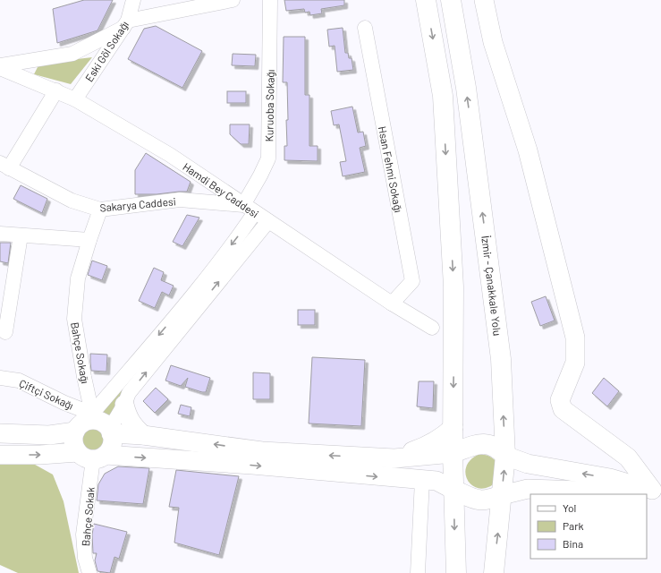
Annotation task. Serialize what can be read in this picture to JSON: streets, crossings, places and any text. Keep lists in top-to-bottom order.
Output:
{
  "streets": {
    "highway": ["İzmir - Çanakkale Yolu"],
    "street": [
      "Eski Göl Sokağı",
      "Kuruoba Sokağı",
      "Hsan Fehmi Sokağı",
      "Hamdi Bey Caddesi",
      "Sakarya Caddesi",
      "Bahçe Sokağı",
      "Çiftçi Sokağı",
      "Bahçe Sokak"
    ]
  },
  "crossings": [
    ["Eski Göl Sokağı", "Hamdi Bey Caddesi"],
    ["Kuruoba Sokağı", "Hamdi Bey Caddesi"],
    ["Kuruoba Sokağı", "Sakarya Caddesi"],
    ["Kuruoba Sokağı", "Bahçe Sokağı"],
    ["Kuruoba Sokağı", "Çiftçi Sokağı"],
    ["Kuruoba Sokağı", "Bahçe Sokak"],
    ["Hsan Fehmi Sokağı", "Hamdi Bey Caddesi"],
    ["Hamdi Bey Caddesi", "Sakarya Caddesi"],
    ["Sakarya Caddesi", "Bahçe Sokağı"],
    ["Bahçe Sokağı", "Çiftçi Sokağı"],
    ["Bahçe Sokağı", "Bahçe Sokak"],
    ["Çiftçi Sokağı", "Bahçe Sokak"]
  ],
  "legend": ["Yol", "Park", "Bina"]
}
